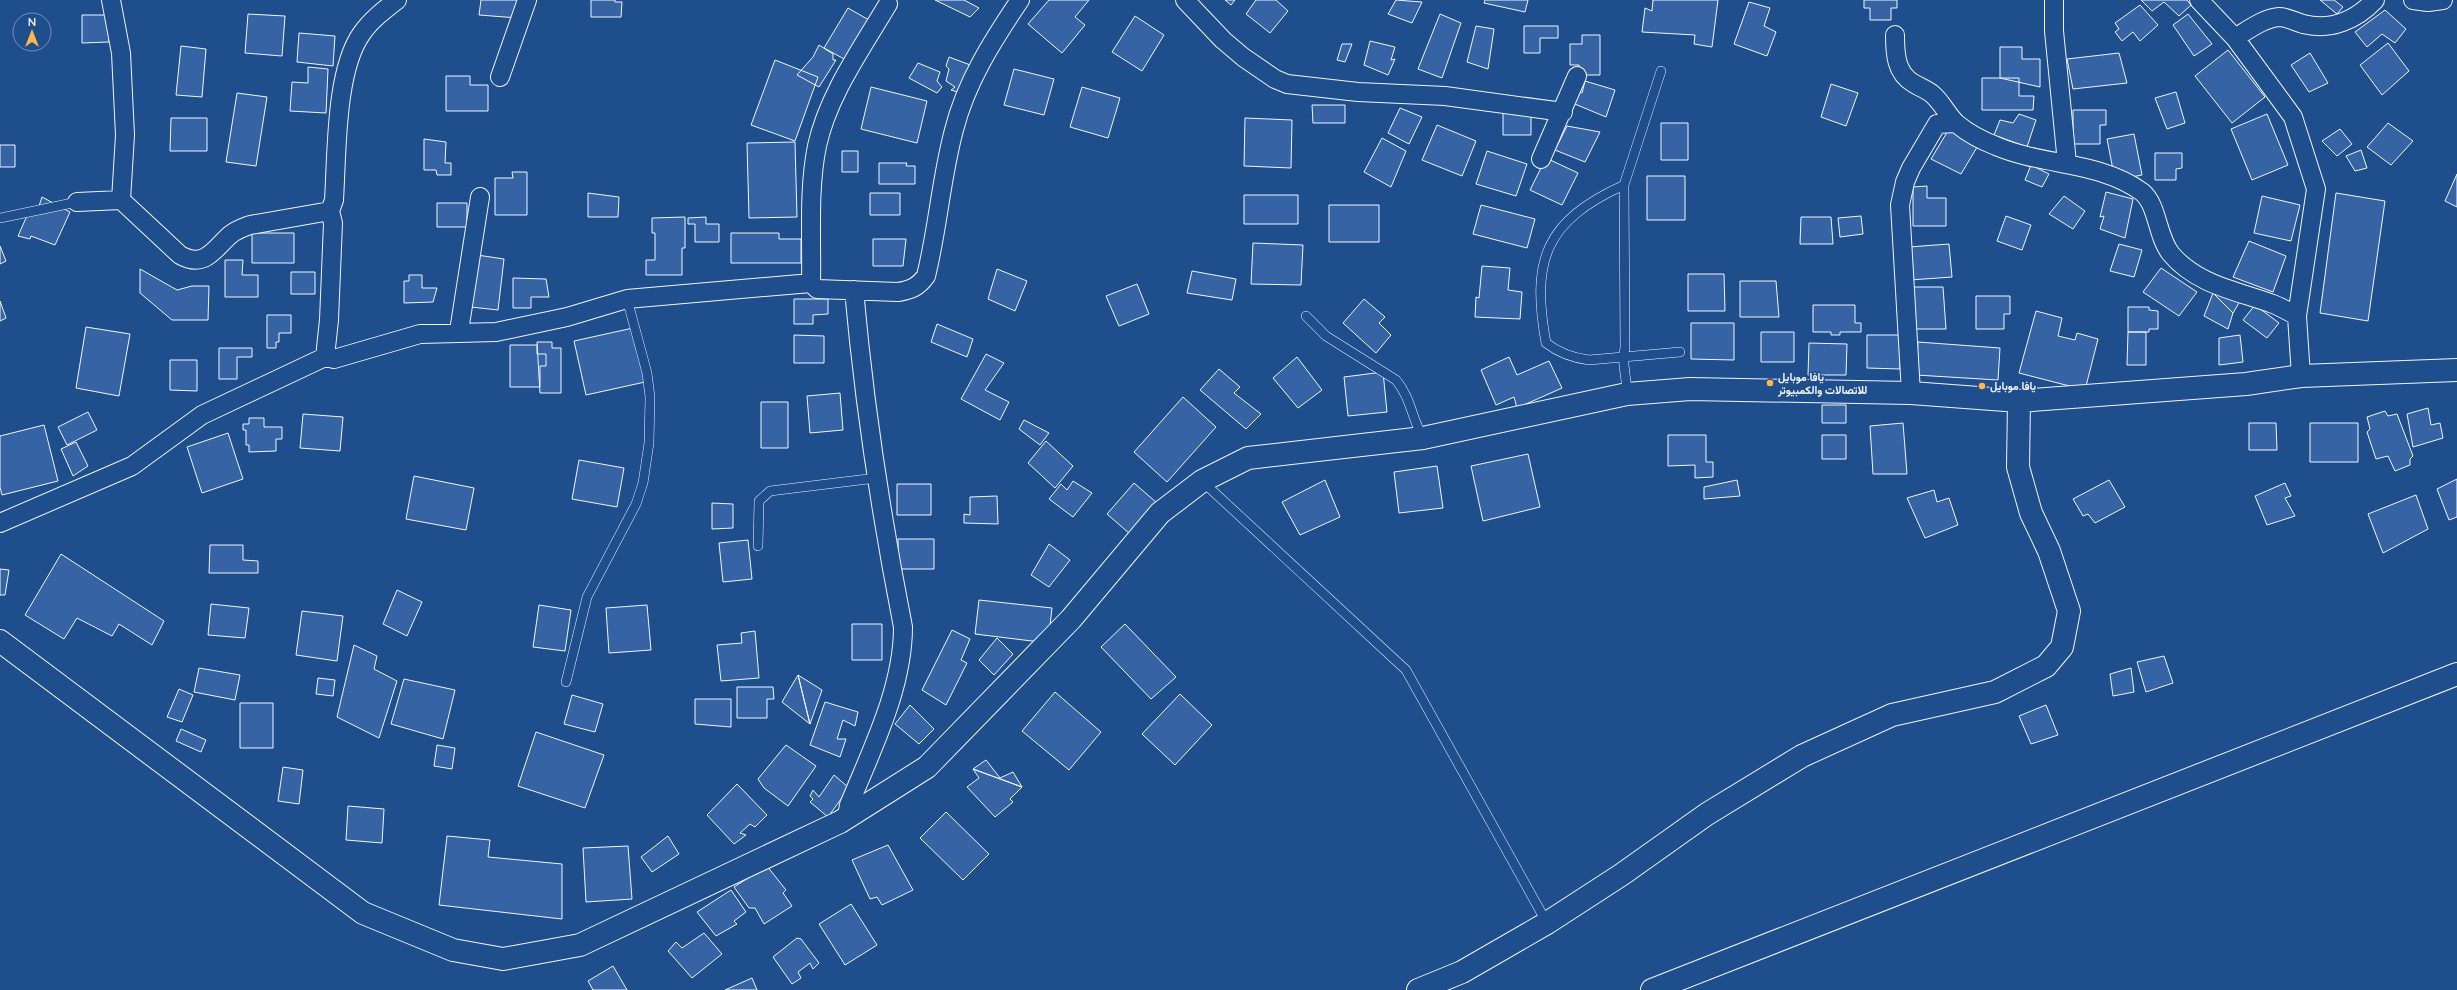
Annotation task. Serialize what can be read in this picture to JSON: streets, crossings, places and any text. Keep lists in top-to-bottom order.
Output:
{
  "places": ["يافا موبايل للاتصالات والكمبيوتر", "يافا موبايل"],
  "north": "top"
}
